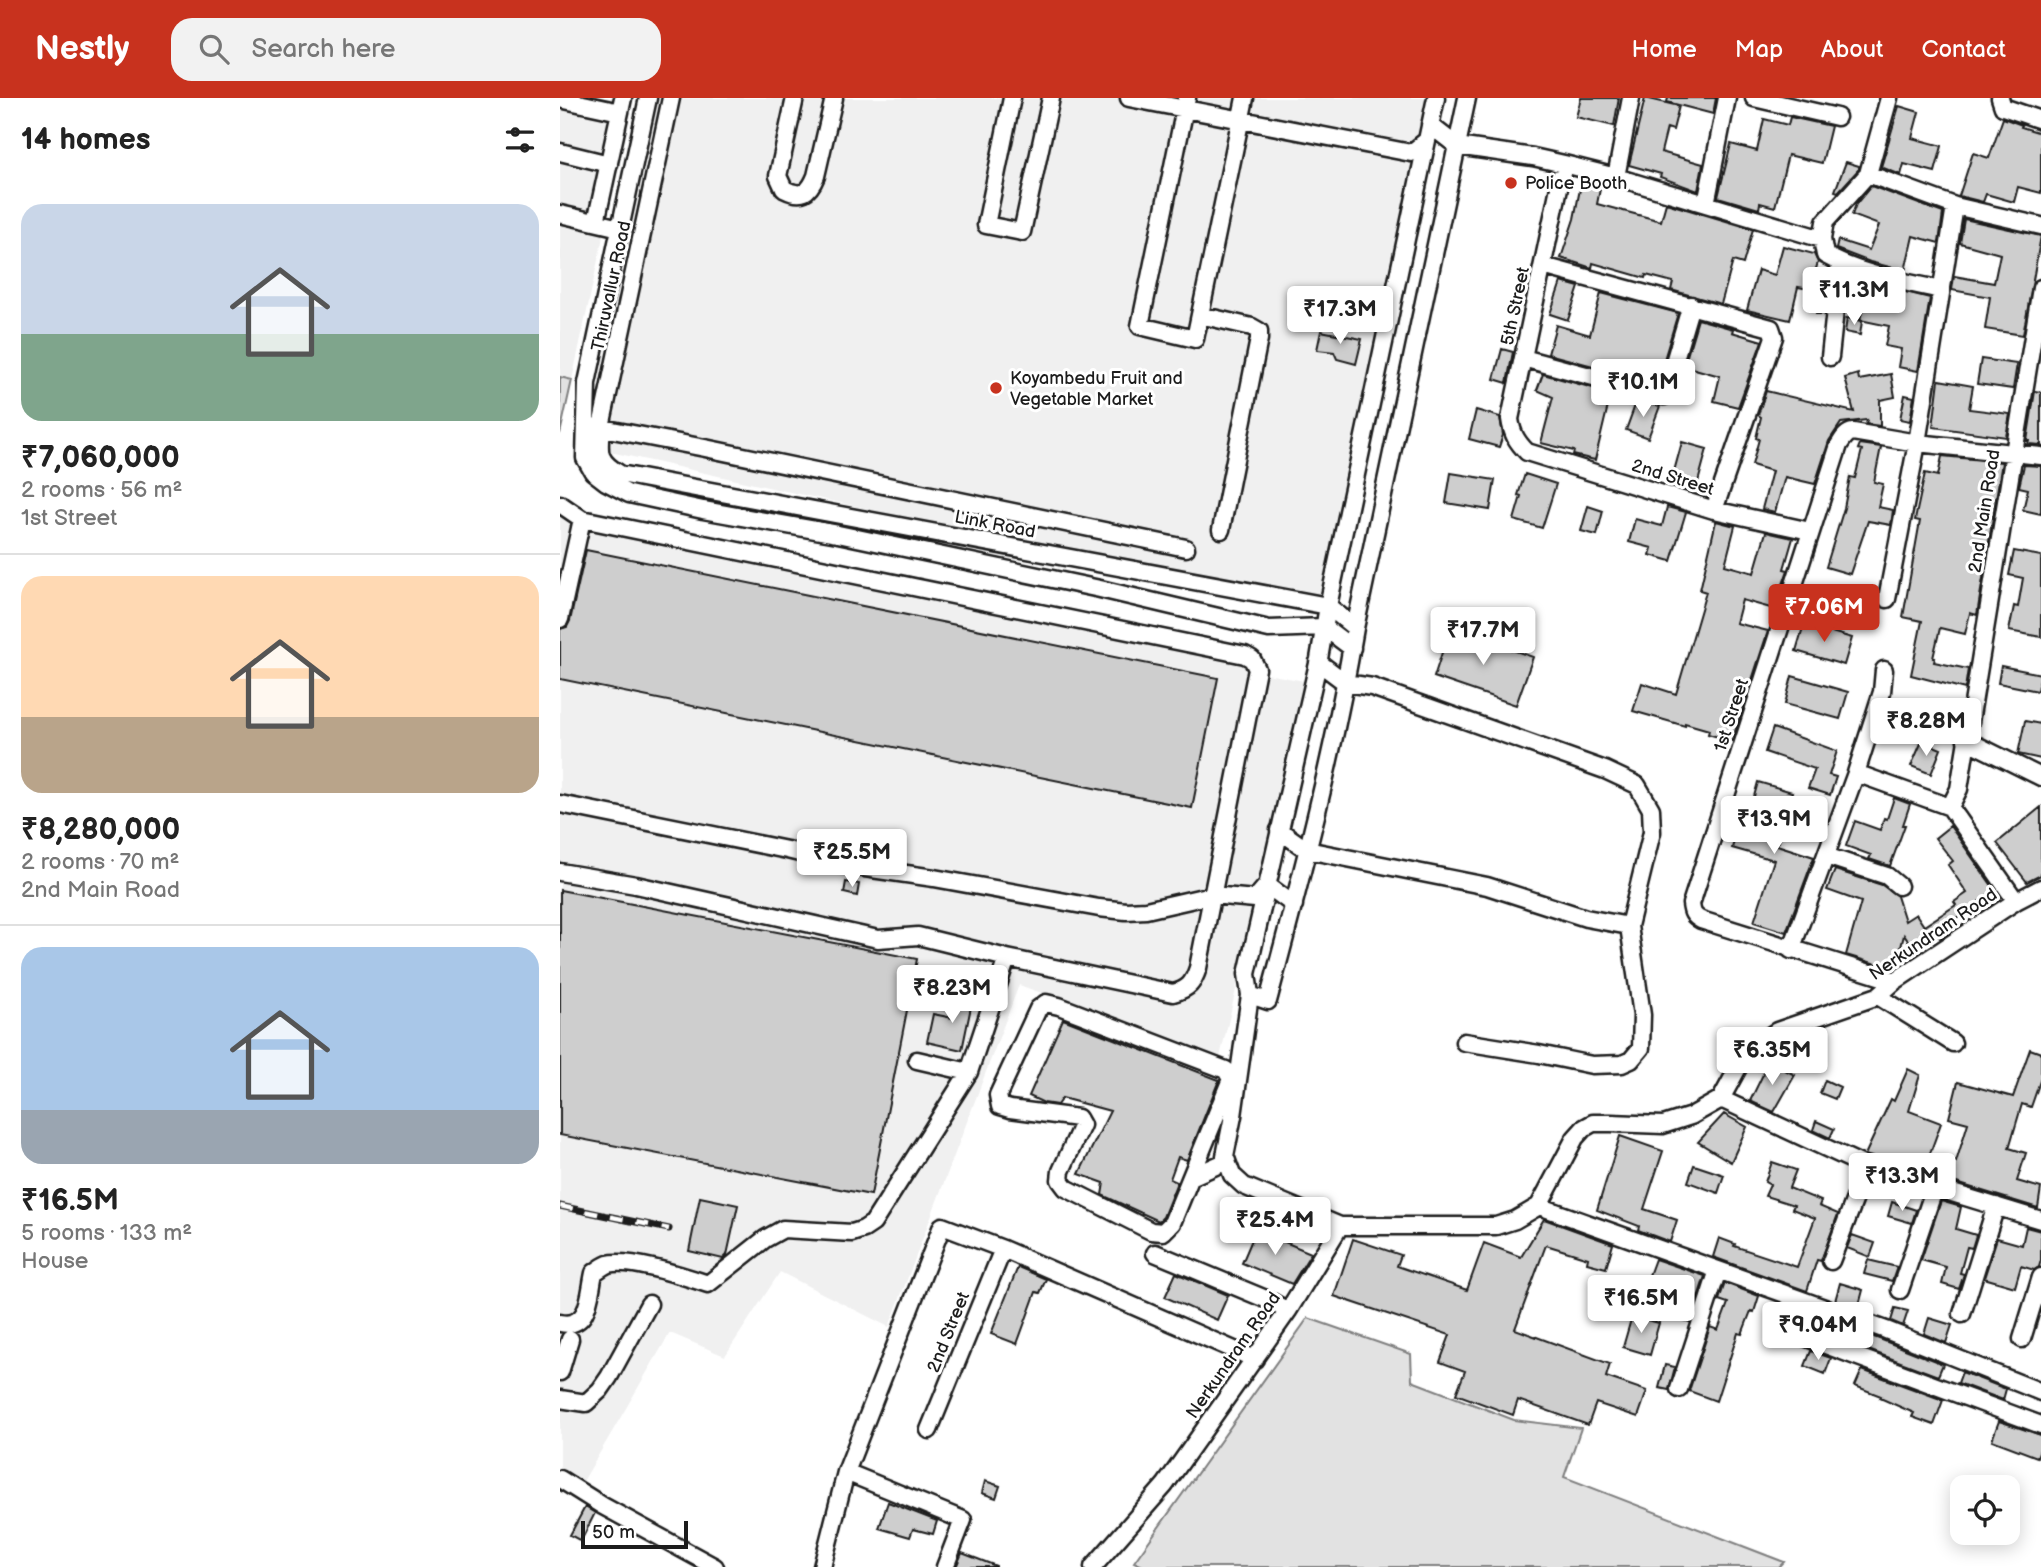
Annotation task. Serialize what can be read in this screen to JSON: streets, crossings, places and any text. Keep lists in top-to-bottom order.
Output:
{
  "streets": {
    "street": [
      "Thiruvallur Road",
      "5th Street",
      "2nd Street",
      "2nd Main Road",
      "Link Road",
      "1st Street",
      "Nerkundram Road"
    ]
  },
  "crossings": [
    ["Thiruvallur Road", "Link Road"],
    ["5th Street", "2nd Street"],
    ["2nd Street", "1st Street"],
    ["1st Street", "Nerkundram Road"]
  ],
  "places": ["Police Booth", "Koyambedu Fruit and Vegetable Market"],
  "scale_bar": "50 m",
  "page": {
    "header": "Nestly",
    "search": "Search here",
    "nav": [
      "Home",
      "Map",
      "About",
      "Contact"
    ],
    "heading": "14 homes",
    "list": [
      {
        "name": "₹7,060,000",
        "note": "2 rooms · 56 m² · 1st Street"
      },
      {
        "name": "₹8,280,000",
        "note": "2 rooms · 70 m² · 2nd Main Road"
      },
      {
        "name": "₹16.5M",
        "note": "5 rooms · 133 m² · House"
      }
    ],
    "price": [
      "₹11.3M",
      "₹17.3M",
      "₹10.1M",
      "₹7.06M",
      "₹17.7M",
      "₹8.28M",
      "₹13.9M",
      "₹25.5M",
      "₹8.23M",
      "₹6.35M",
      "₹13.3M",
      "₹25.4M",
      "₹16.5M",
      "₹9.04M"
    ],
    "scale": "50 m"
  }
}
